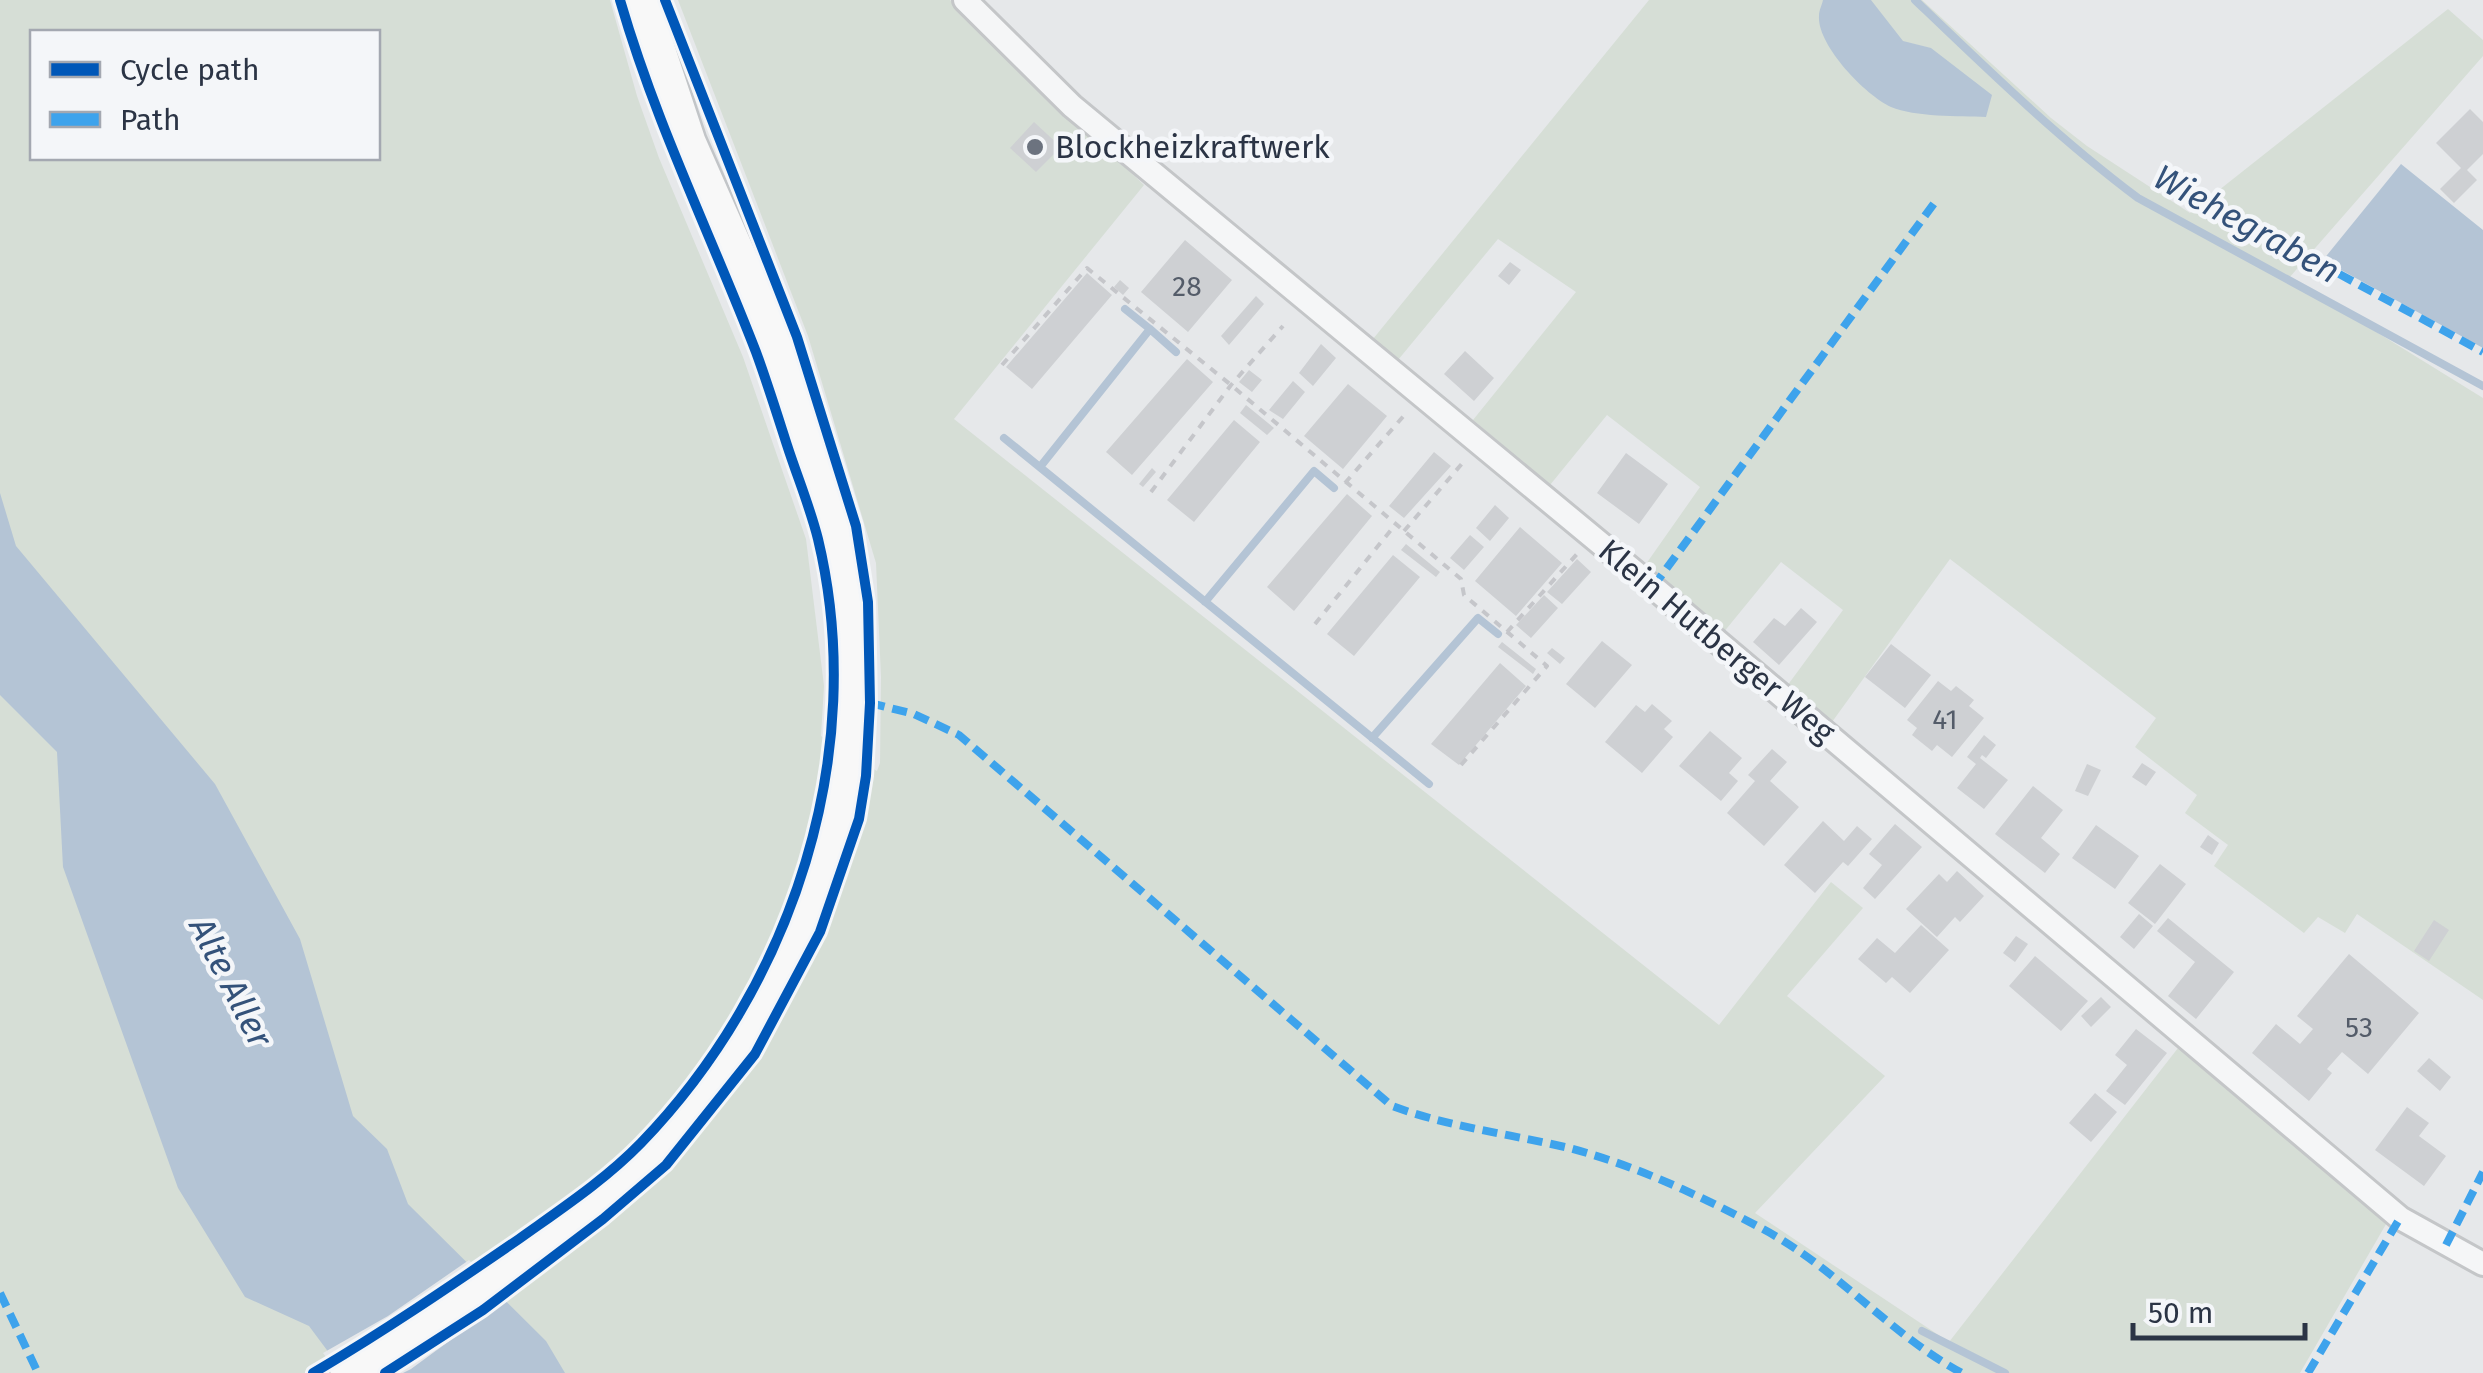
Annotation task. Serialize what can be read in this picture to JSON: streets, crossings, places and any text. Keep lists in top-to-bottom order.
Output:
{
  "streets": {
    "street": ["Klein Hutberger Weg"]
  },
  "water": ["Wiehegraben", "Alte Aller"],
  "places": ["Blockheizkraftwerk"],
  "house_numbers": ["28", "41", "53"],
  "legend": ["Cycle path", "Path"],
  "scale_bar": "50 m"
}
